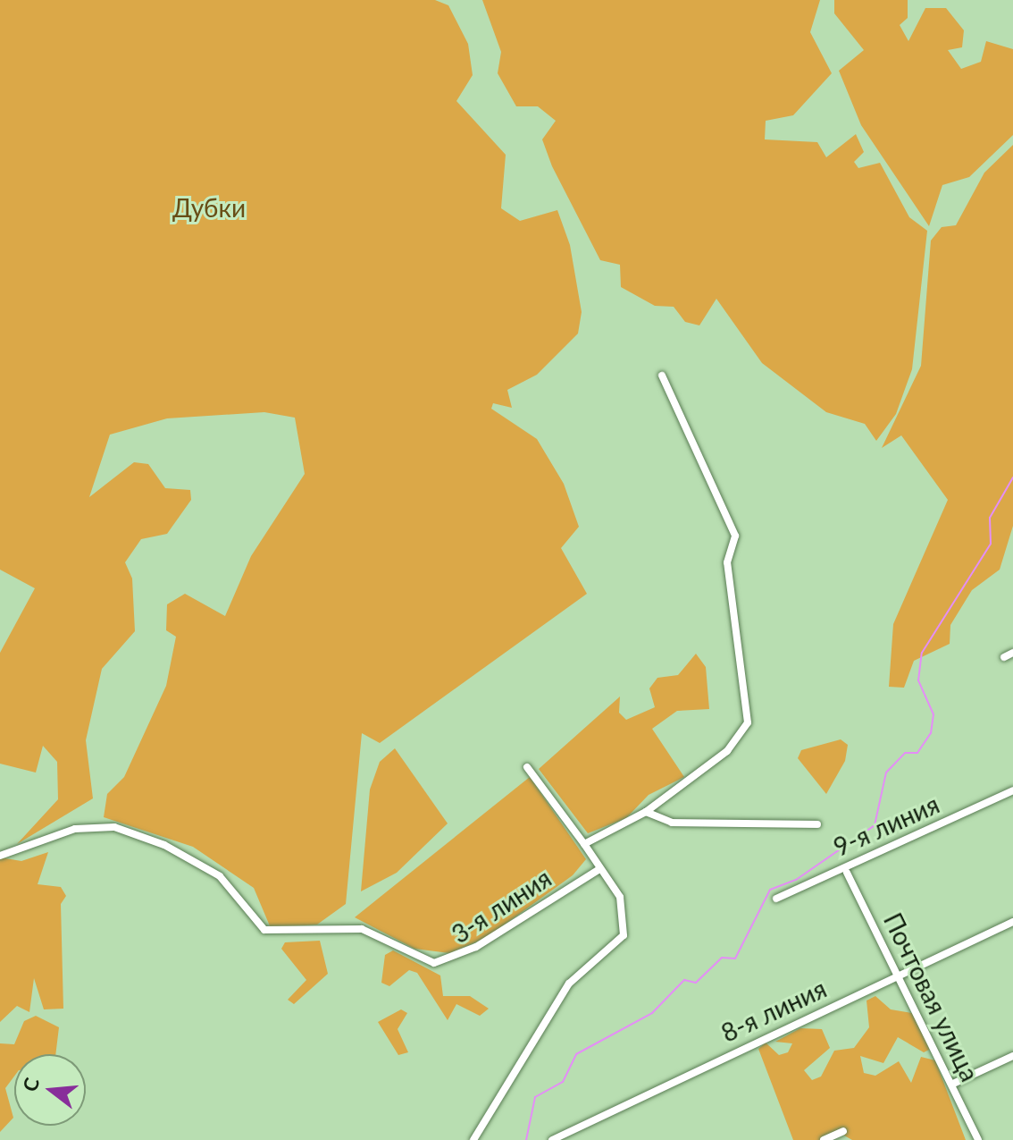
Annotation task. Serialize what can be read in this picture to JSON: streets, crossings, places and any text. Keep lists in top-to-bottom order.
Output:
{
  "streets": {
    "street": [
      "9-я линия",
      "3-я линия",
      "Почтовая улица",
      "8-я линия"
    ]
  },
  "crossings": [
    ["Почтовая улица", "8-я линия"]
  ],
  "parks": ["Дубки"],
  "north": "left"
}
